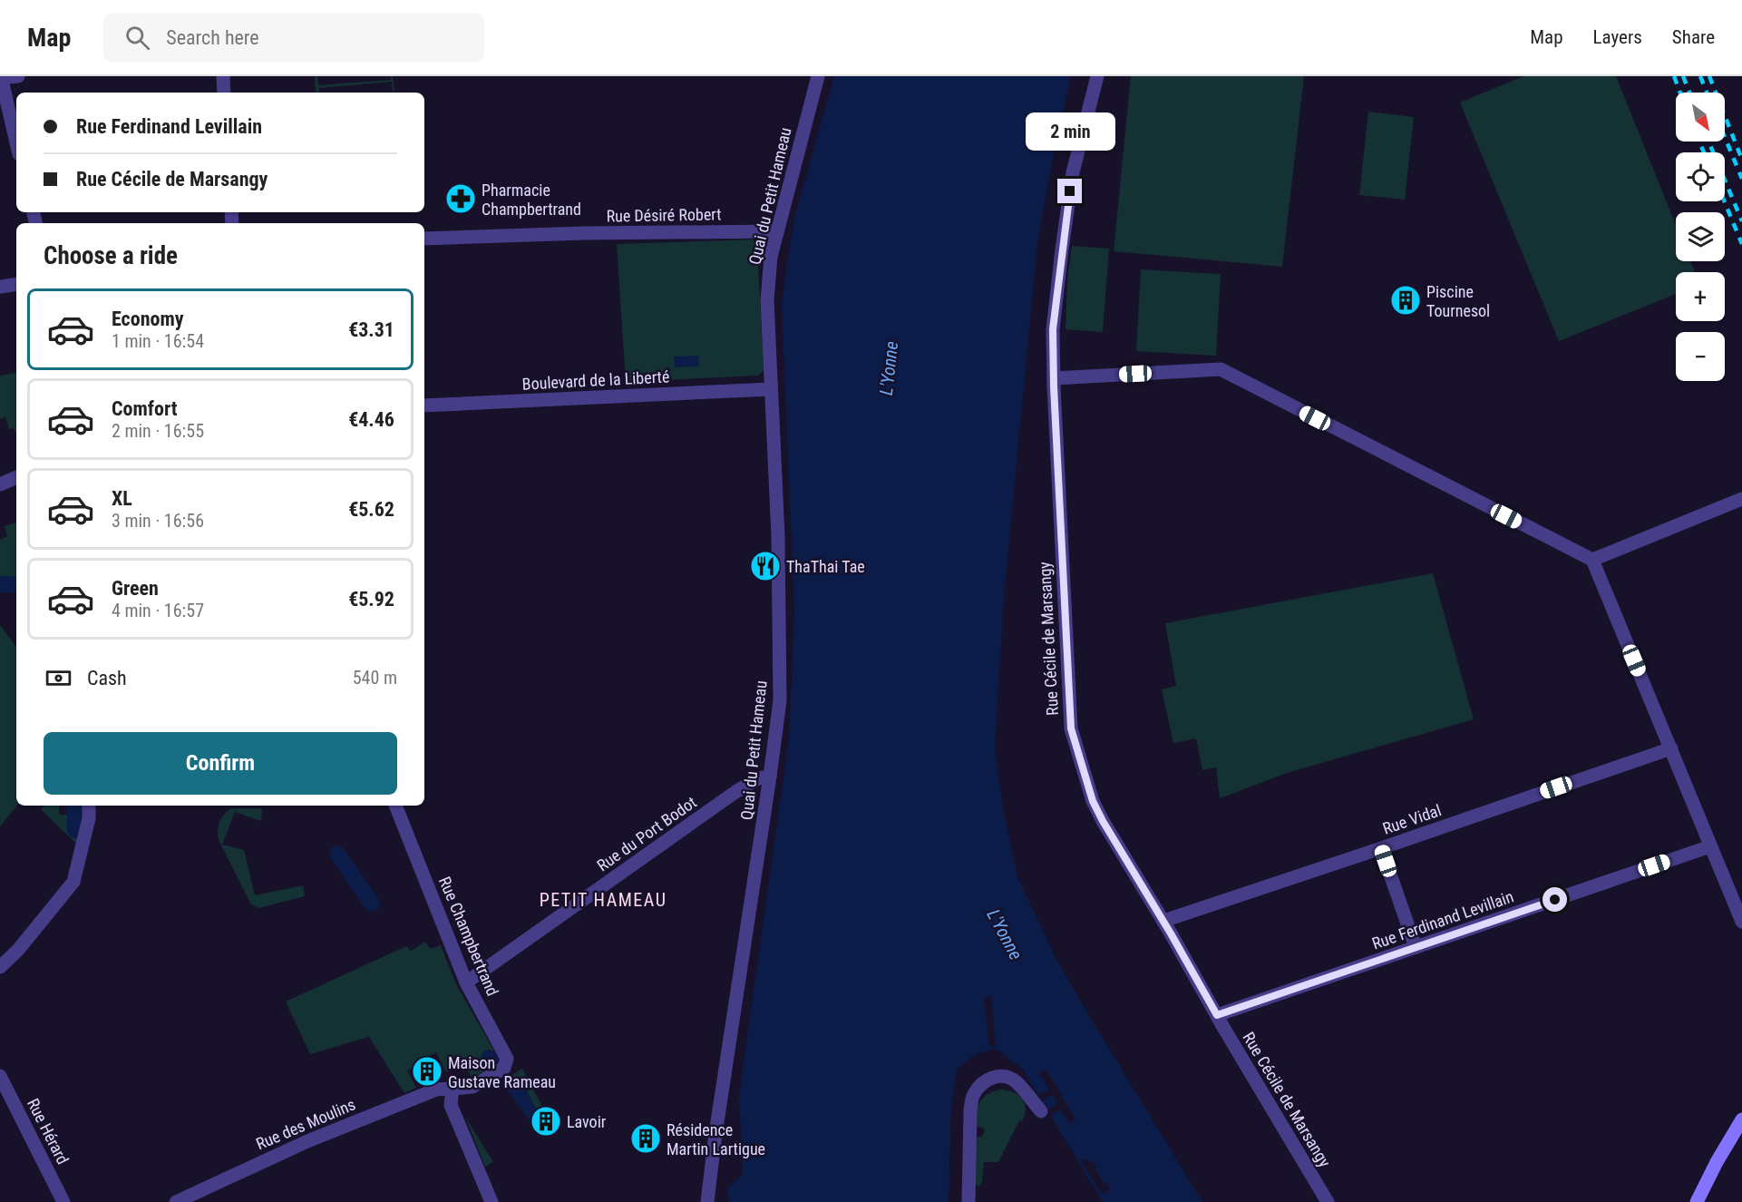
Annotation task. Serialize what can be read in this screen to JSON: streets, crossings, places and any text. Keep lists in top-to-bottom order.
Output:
{
  "streets": {
    "street": [
      "Quai du Petit Hameau",
      "Rue Désiré Robert",
      "Boulevard de la Liberté",
      "Rue Cécile de Marsangy",
      "Rue Vidal",
      "Rue du Port Bodot",
      "Rue Ferdinand Levillain",
      "Rue Champbertrand",
      "Rue des Moulins",
      "Rue Hérard"
    ]
  },
  "crossings": [
    ["Quai du Petit Hameau", "Rue Désiré Robert"],
    ["Quai du Petit Hameau", "Boulevard de la Liberté"],
    ["Quai du Petit Hameau", "Rue du Port Bodot"],
    ["Rue Cécile de Marsangy", "Rue Vidal"],
    ["Rue Cécile de Marsangy", "Rue Ferdinand Levillain"],
    ["Rue du Port Bodot", "Rue Champbertrand"],
    ["Rue Champbertrand", "Rue des Moulins"]
  ],
  "districts": ["PETIT HAMEAU"],
  "water": ["L'Yonne"],
  "places": {
    "pharmacy": ["Pharmacie Champbertrand"],
    "building": [
      "Piscine Tournesol",
      "Maison Gustave Rameau",
      "Lavoir",
      "Résidence Martin Lartigue"
    ],
    "restaurant": ["ThaThai Tae"]
  },
  "north": "bottom right",
  "page": {
    "header": "Map",
    "search": "Search here",
    "nav": ["Map", "Layers", "Share"],
    "map_buttons": ["+", "−"],
    "banner": ["Rue Ferdinand Levillain", "Rue Cécile de Marsangy"],
    "bubble": "2 min",
    "heading": "Choose a ride",
    "list": [
      {
        "name": "Economy",
        "note": "1 min · 16:54",
        "value": "€3.31"
      },
      {
        "name": "Comfort",
        "note": "2 min · 16:55",
        "value": "€4.46"
      },
      {
        "name": "XL",
        "note": "3 min · 16:56",
        "value": "€5.62"
      },
      {
        "name": "Green",
        "note": "4 min · 16:57",
        "value": "€5.92"
      }
    ],
    "pay": ["Cash", "540 m"],
    "buttons": "Confirm"
  }
}
